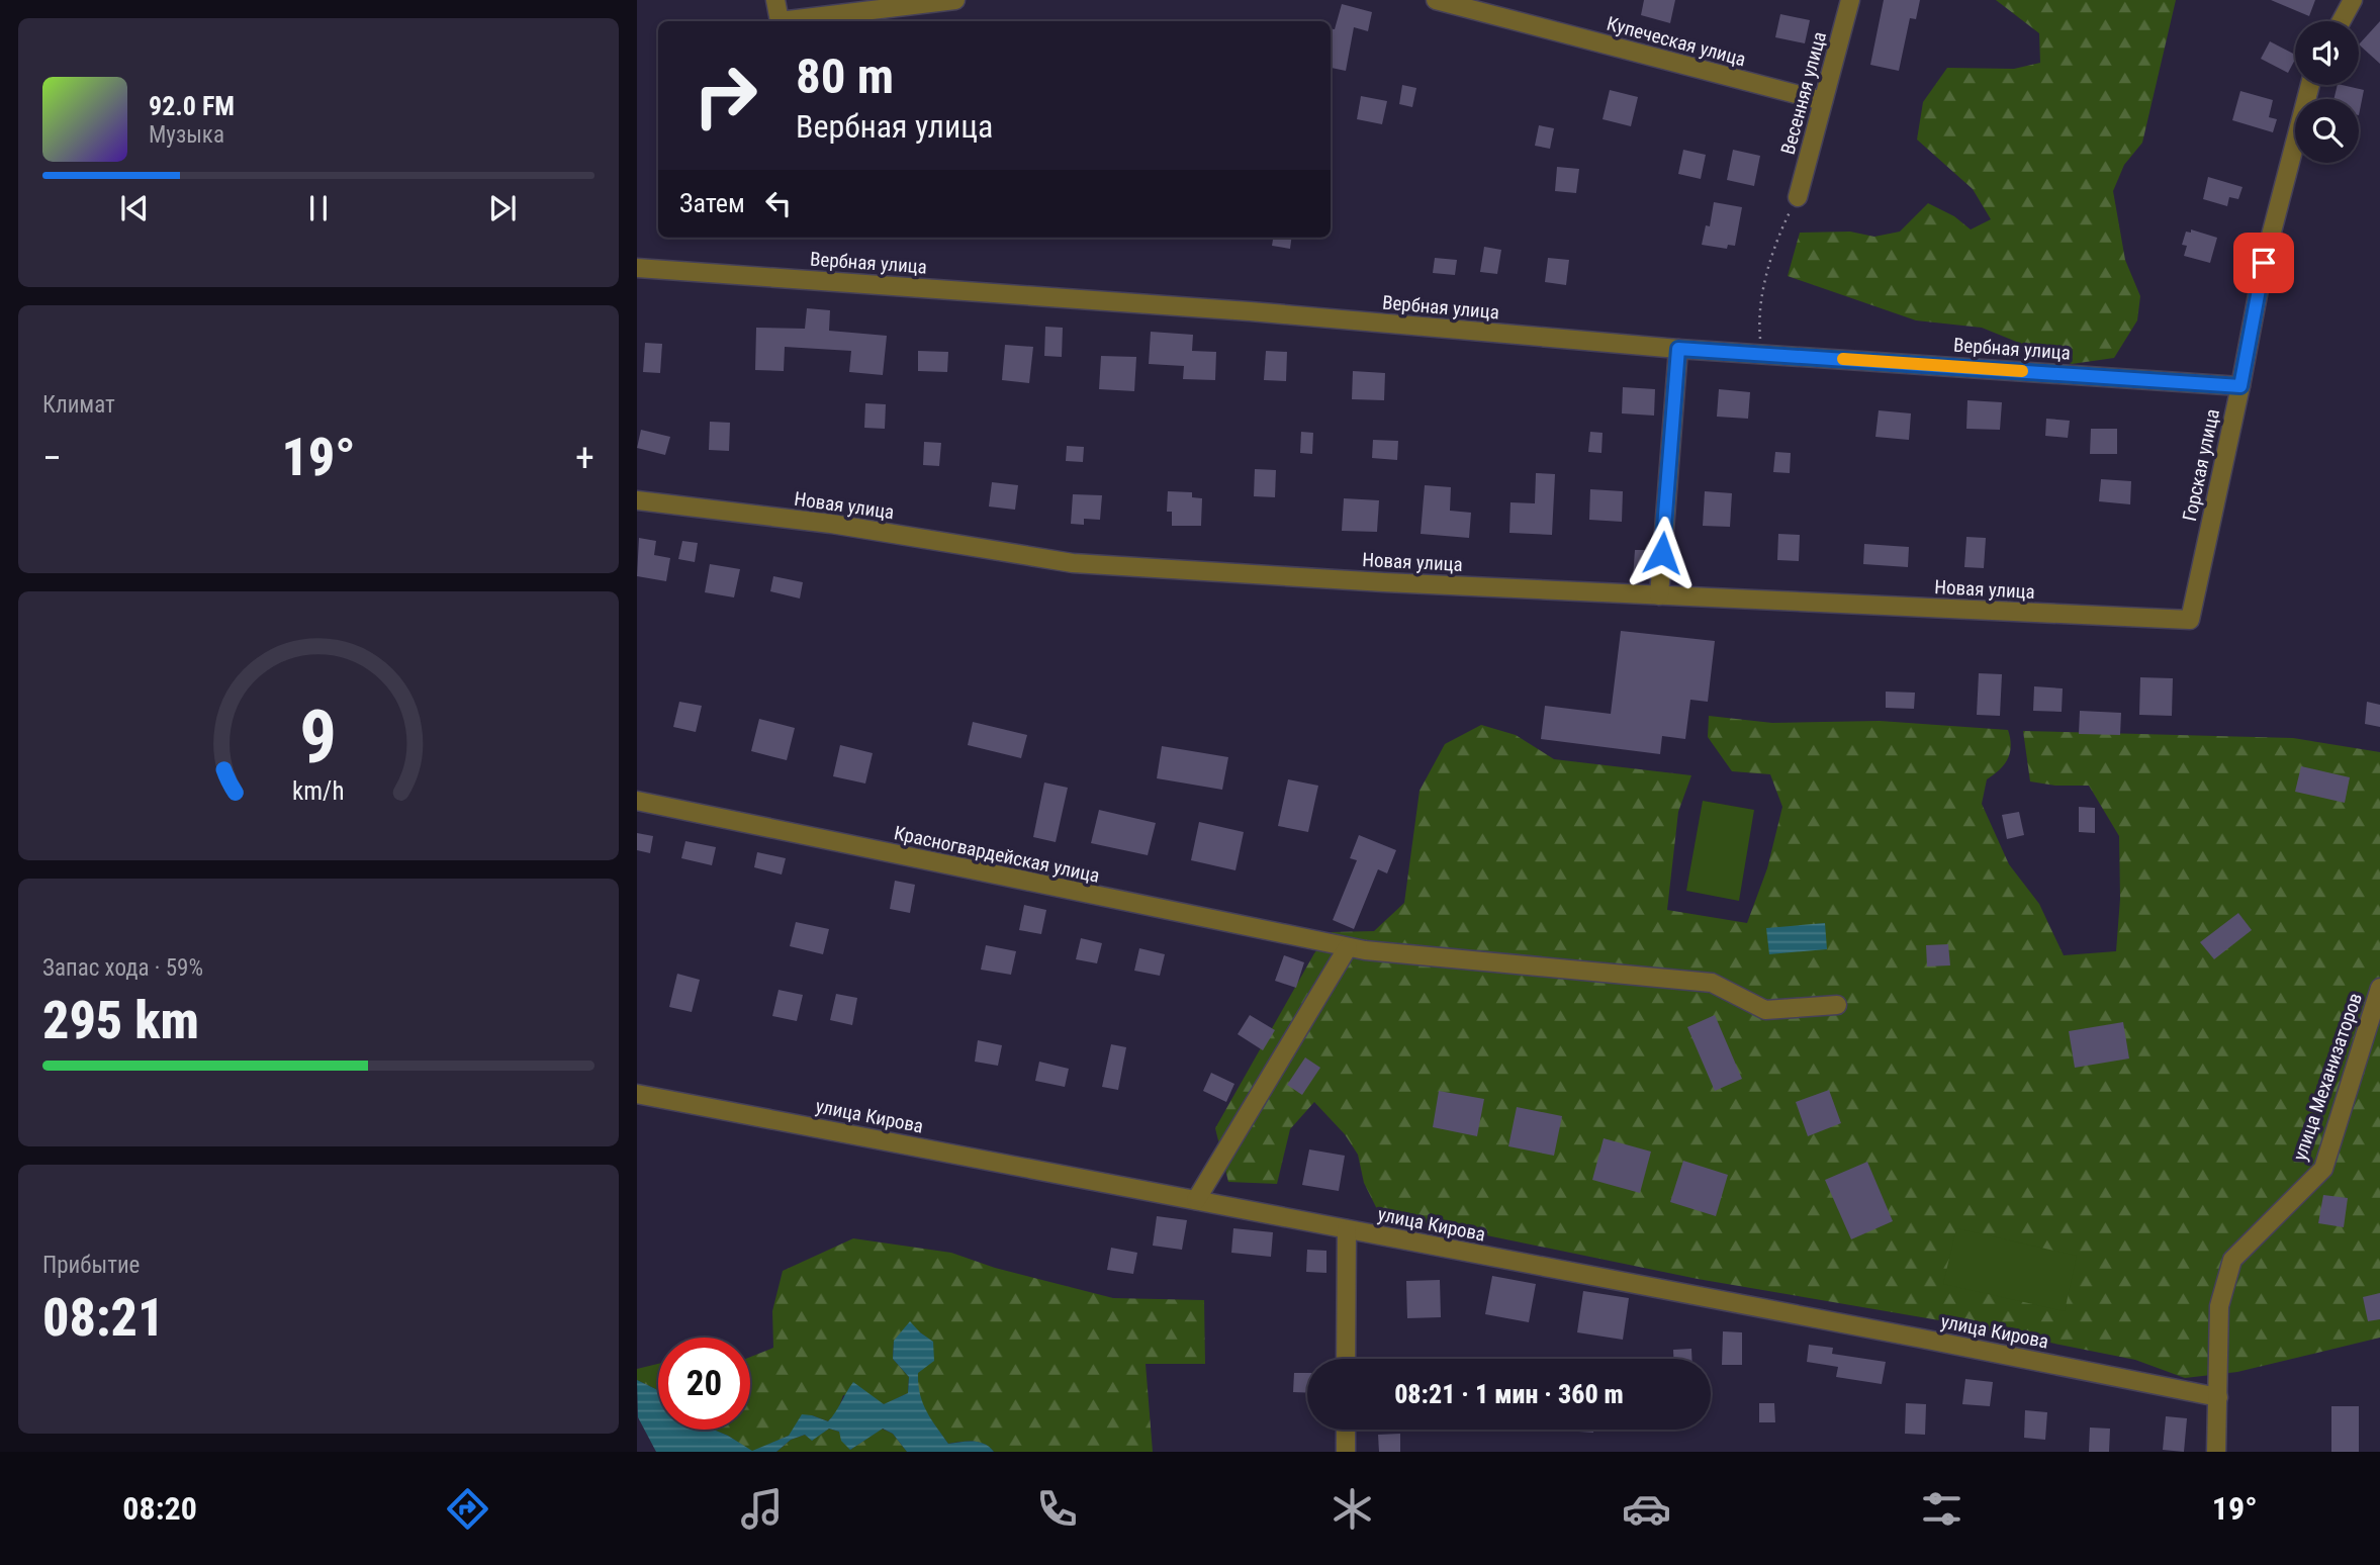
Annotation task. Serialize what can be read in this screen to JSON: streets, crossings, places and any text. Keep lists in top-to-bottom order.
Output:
{
  "streets": {
    "street": [
      "Купеческая улица",
      "Весенняя улица",
      "Вербная улица",
      "Горская улица",
      "Новая улица",
      "Красногвардейская улица",
      "улица Механизаторов",
      "улица Кирова"
    ]
  },
  "crossings": [
    ["Купеческая улица", "Весенняя улица"],
    ["Вербная улица", "Горская улица"],
    ["Горская улица", "Новая улица"],
    ["улица Механизаторов", "улица Кирова"]
  ],
  "page": {
    "turn": ["80 m", "Вербная улица"],
    "song": ["92.0 FM", "Музыка"],
    "then": "Затем",
    "tile": [
      "Климат",
      ["Запас хода · 59%", "295 km"],
      ["Прибытие", "08:21"]
    ],
    "heat": ["−", "19°", "+"],
    "limit": "20",
    "trip": "08:21 · 1 мин · 360 m",
    "tabs": ["08:20", "19°"],
    "gauge": ["9", "km/h"]
  }
}
